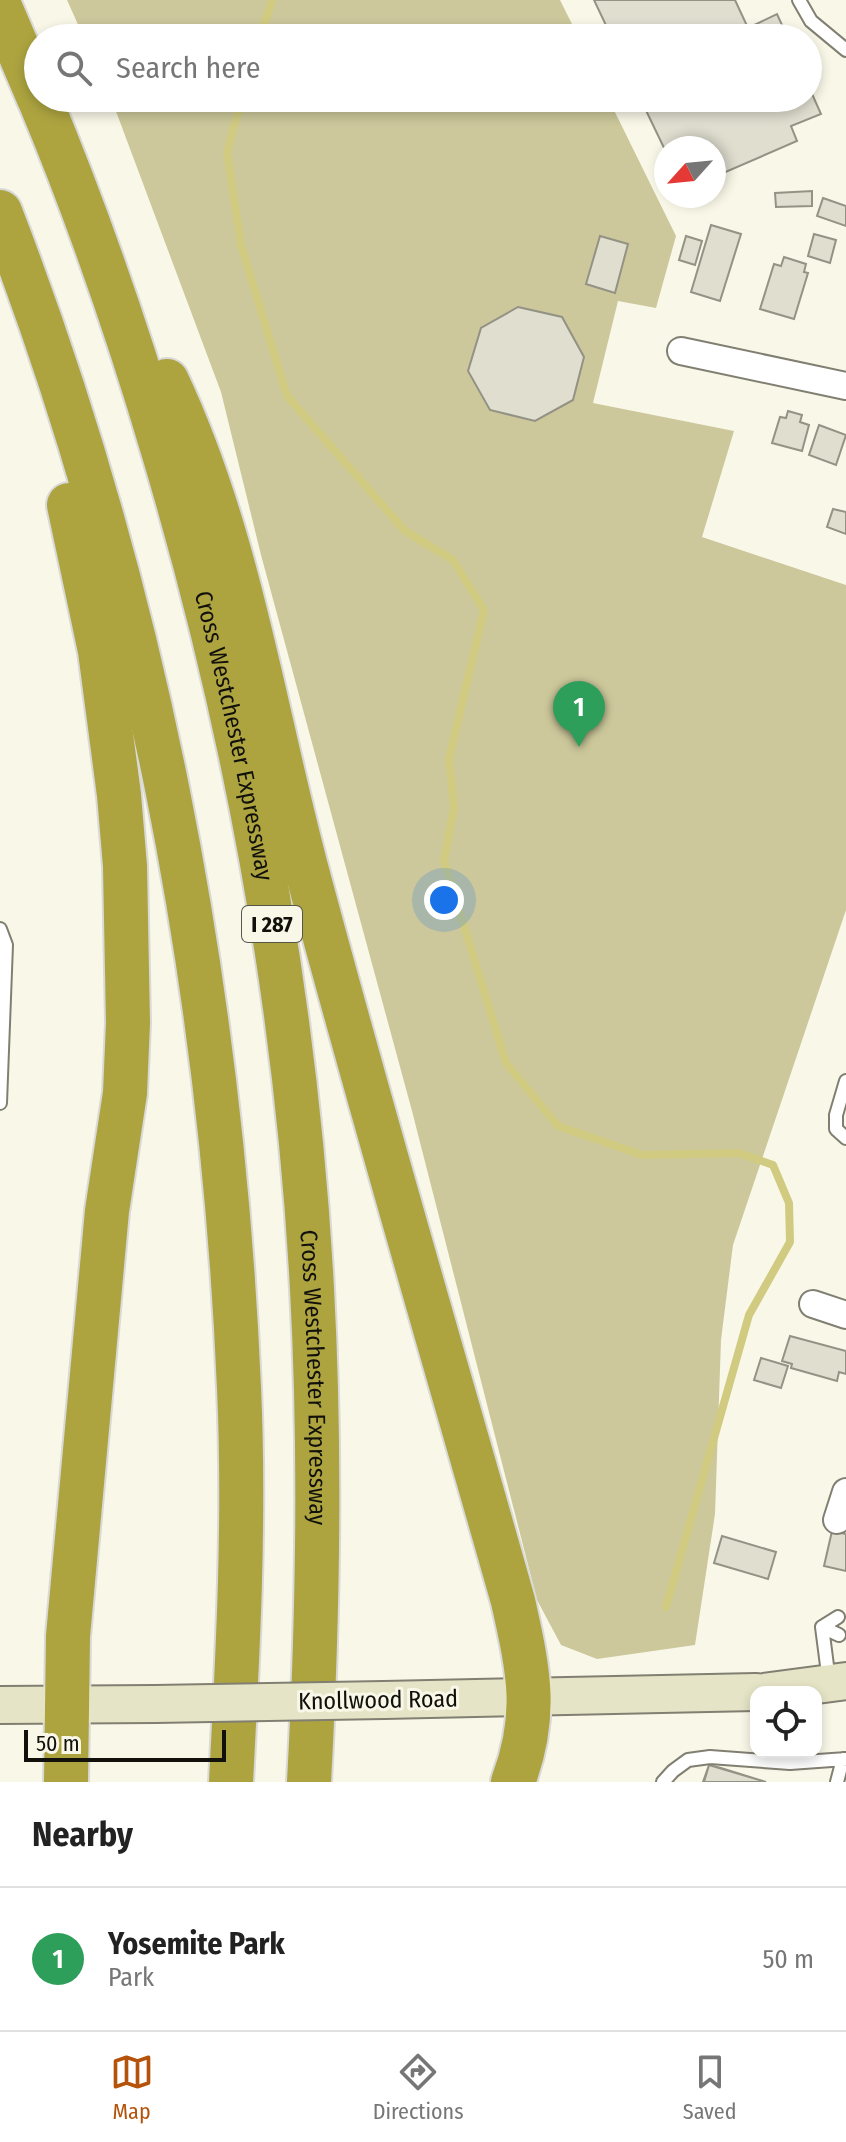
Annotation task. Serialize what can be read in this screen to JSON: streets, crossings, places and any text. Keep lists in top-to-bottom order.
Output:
{
  "streets": {
    "highway": ["Cross Westchester Expressway", "I 287"],
    "main road": ["Knollwood Road"]
  },
  "scale_bar": "50 m",
  "north": "bottom left",
  "page": {
    "search": "Search here",
    "pins": "1",
    "scale": "50 m",
    "heading": "Nearby",
    "list": [
      {
        "mark": "1",
        "name": "Yosemite Park",
        "note": "Park",
        "value": "50 m"
      }
    ],
    "nav": ["Map", "Directions", "Saved"]
  }
}
